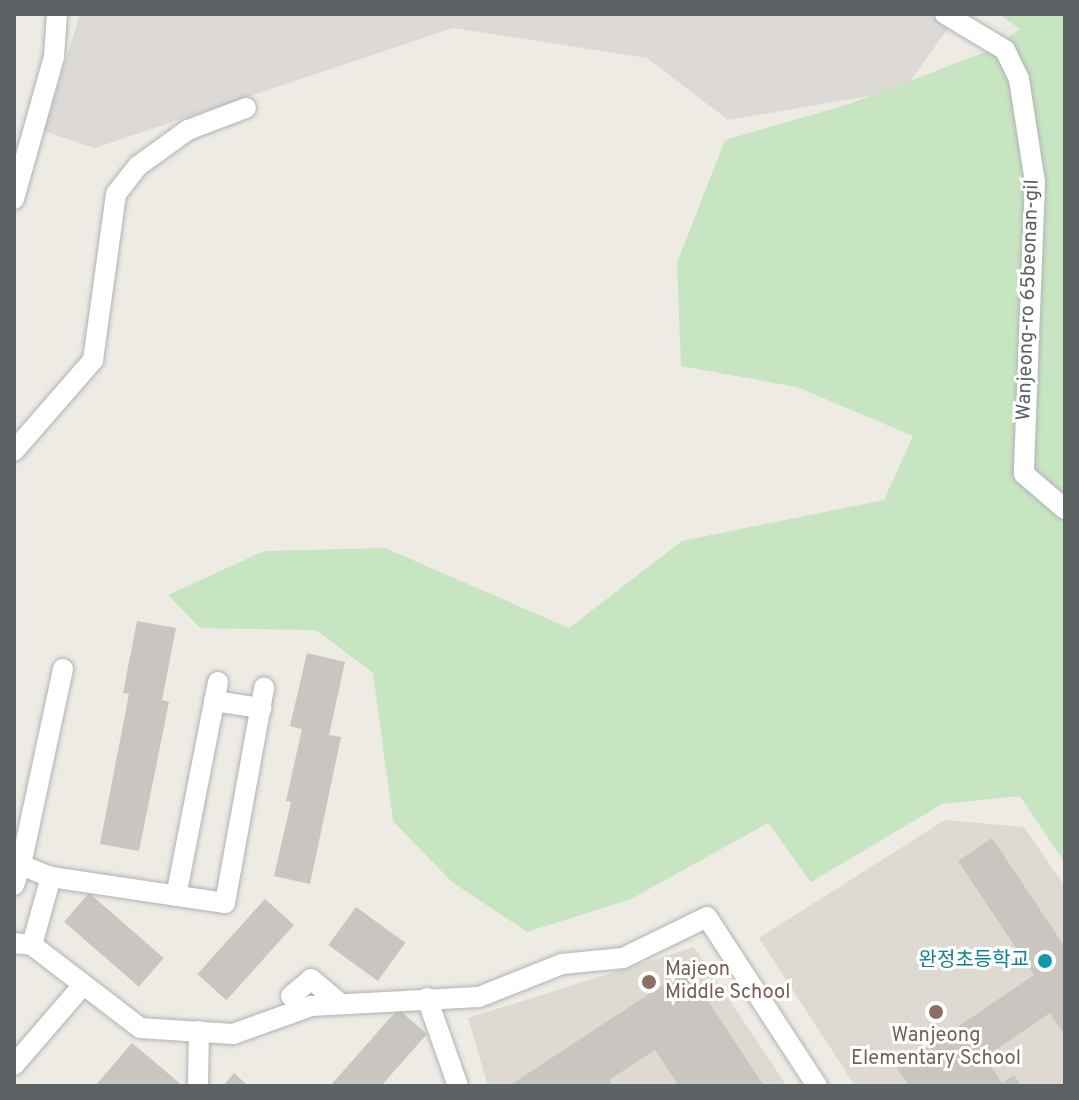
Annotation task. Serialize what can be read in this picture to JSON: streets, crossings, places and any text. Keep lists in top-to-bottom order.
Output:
{
  "streets": {
    "street": ["Wanjeong-ro 65beonan-gil"]
  },
  "places": ["완정초등학교", "Majeon Middle School", "Wanjeong Elementary School"]
}
